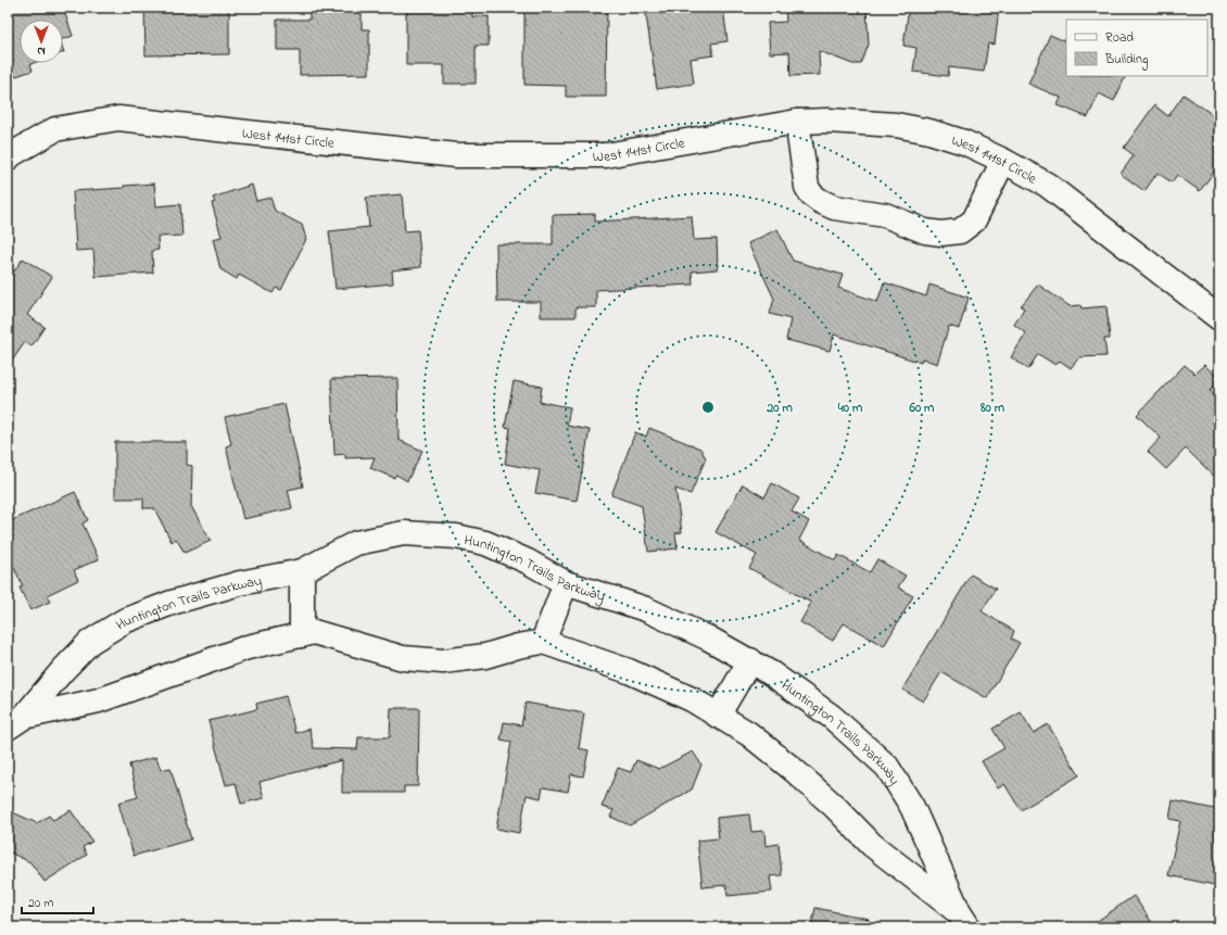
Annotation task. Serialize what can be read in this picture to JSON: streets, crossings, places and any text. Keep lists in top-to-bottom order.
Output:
{
  "streets": {
    "street": ["West 141st Circle", "Huntington Trails Parkway"]
  },
  "legend": ["Road", "Building"],
  "scale_bar": "20 m",
  "north": "bottom",
  "rings": [
    "20 m",
    "40 m",
    "60 m",
    "80 m"
  ]
}
